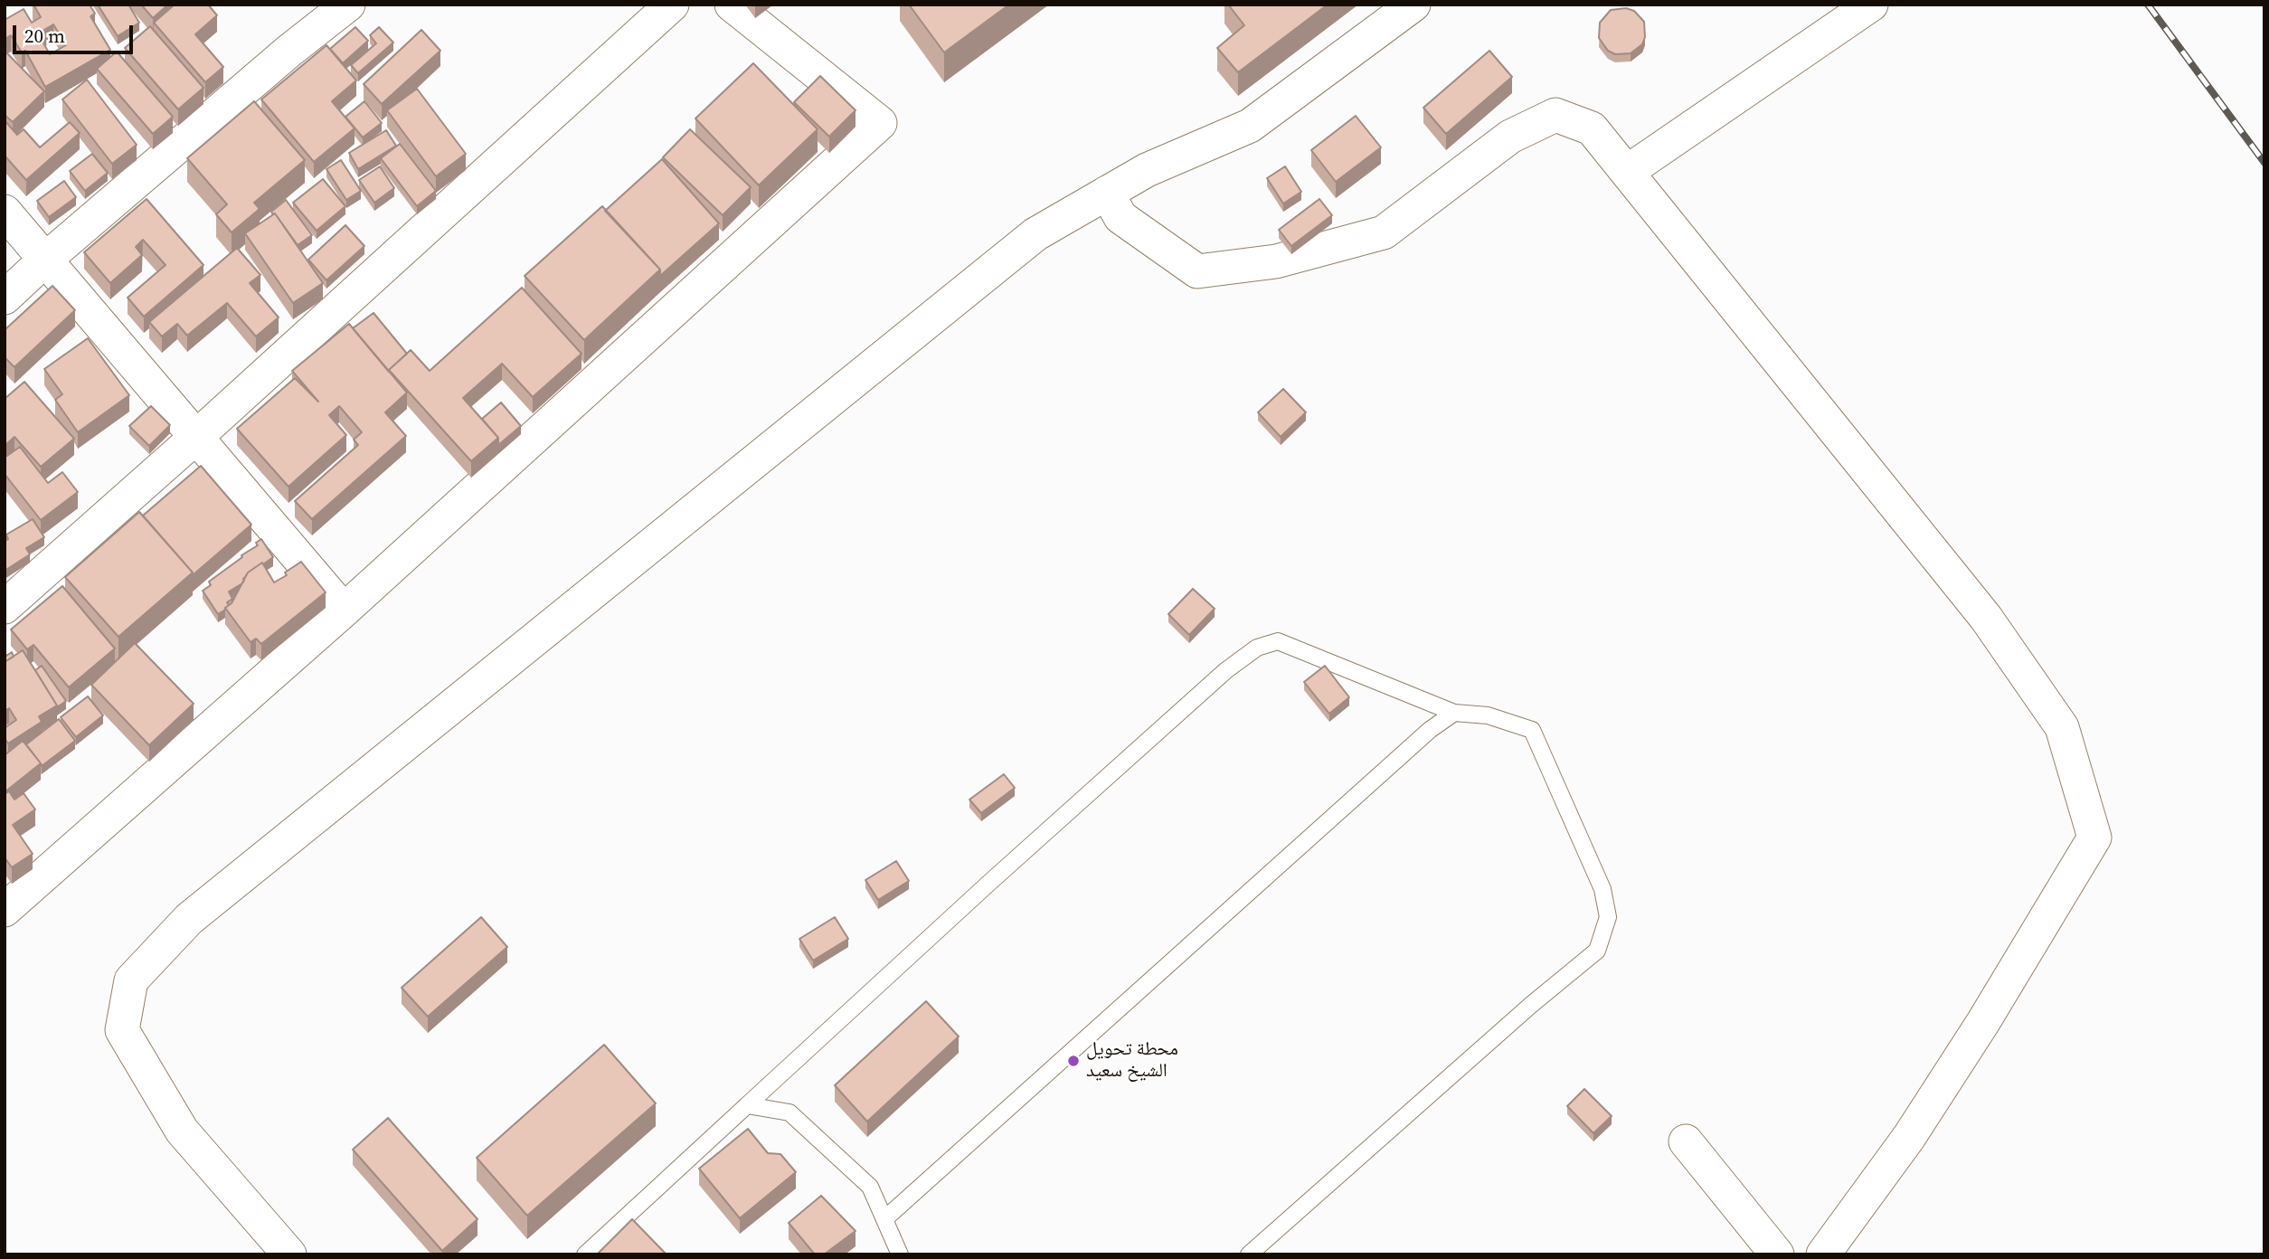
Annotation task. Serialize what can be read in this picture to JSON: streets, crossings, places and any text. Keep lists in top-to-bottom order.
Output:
{
  "places": ["محطة تحويل الشيخ سعيد"],
  "scale_bar": "20 m"
}
